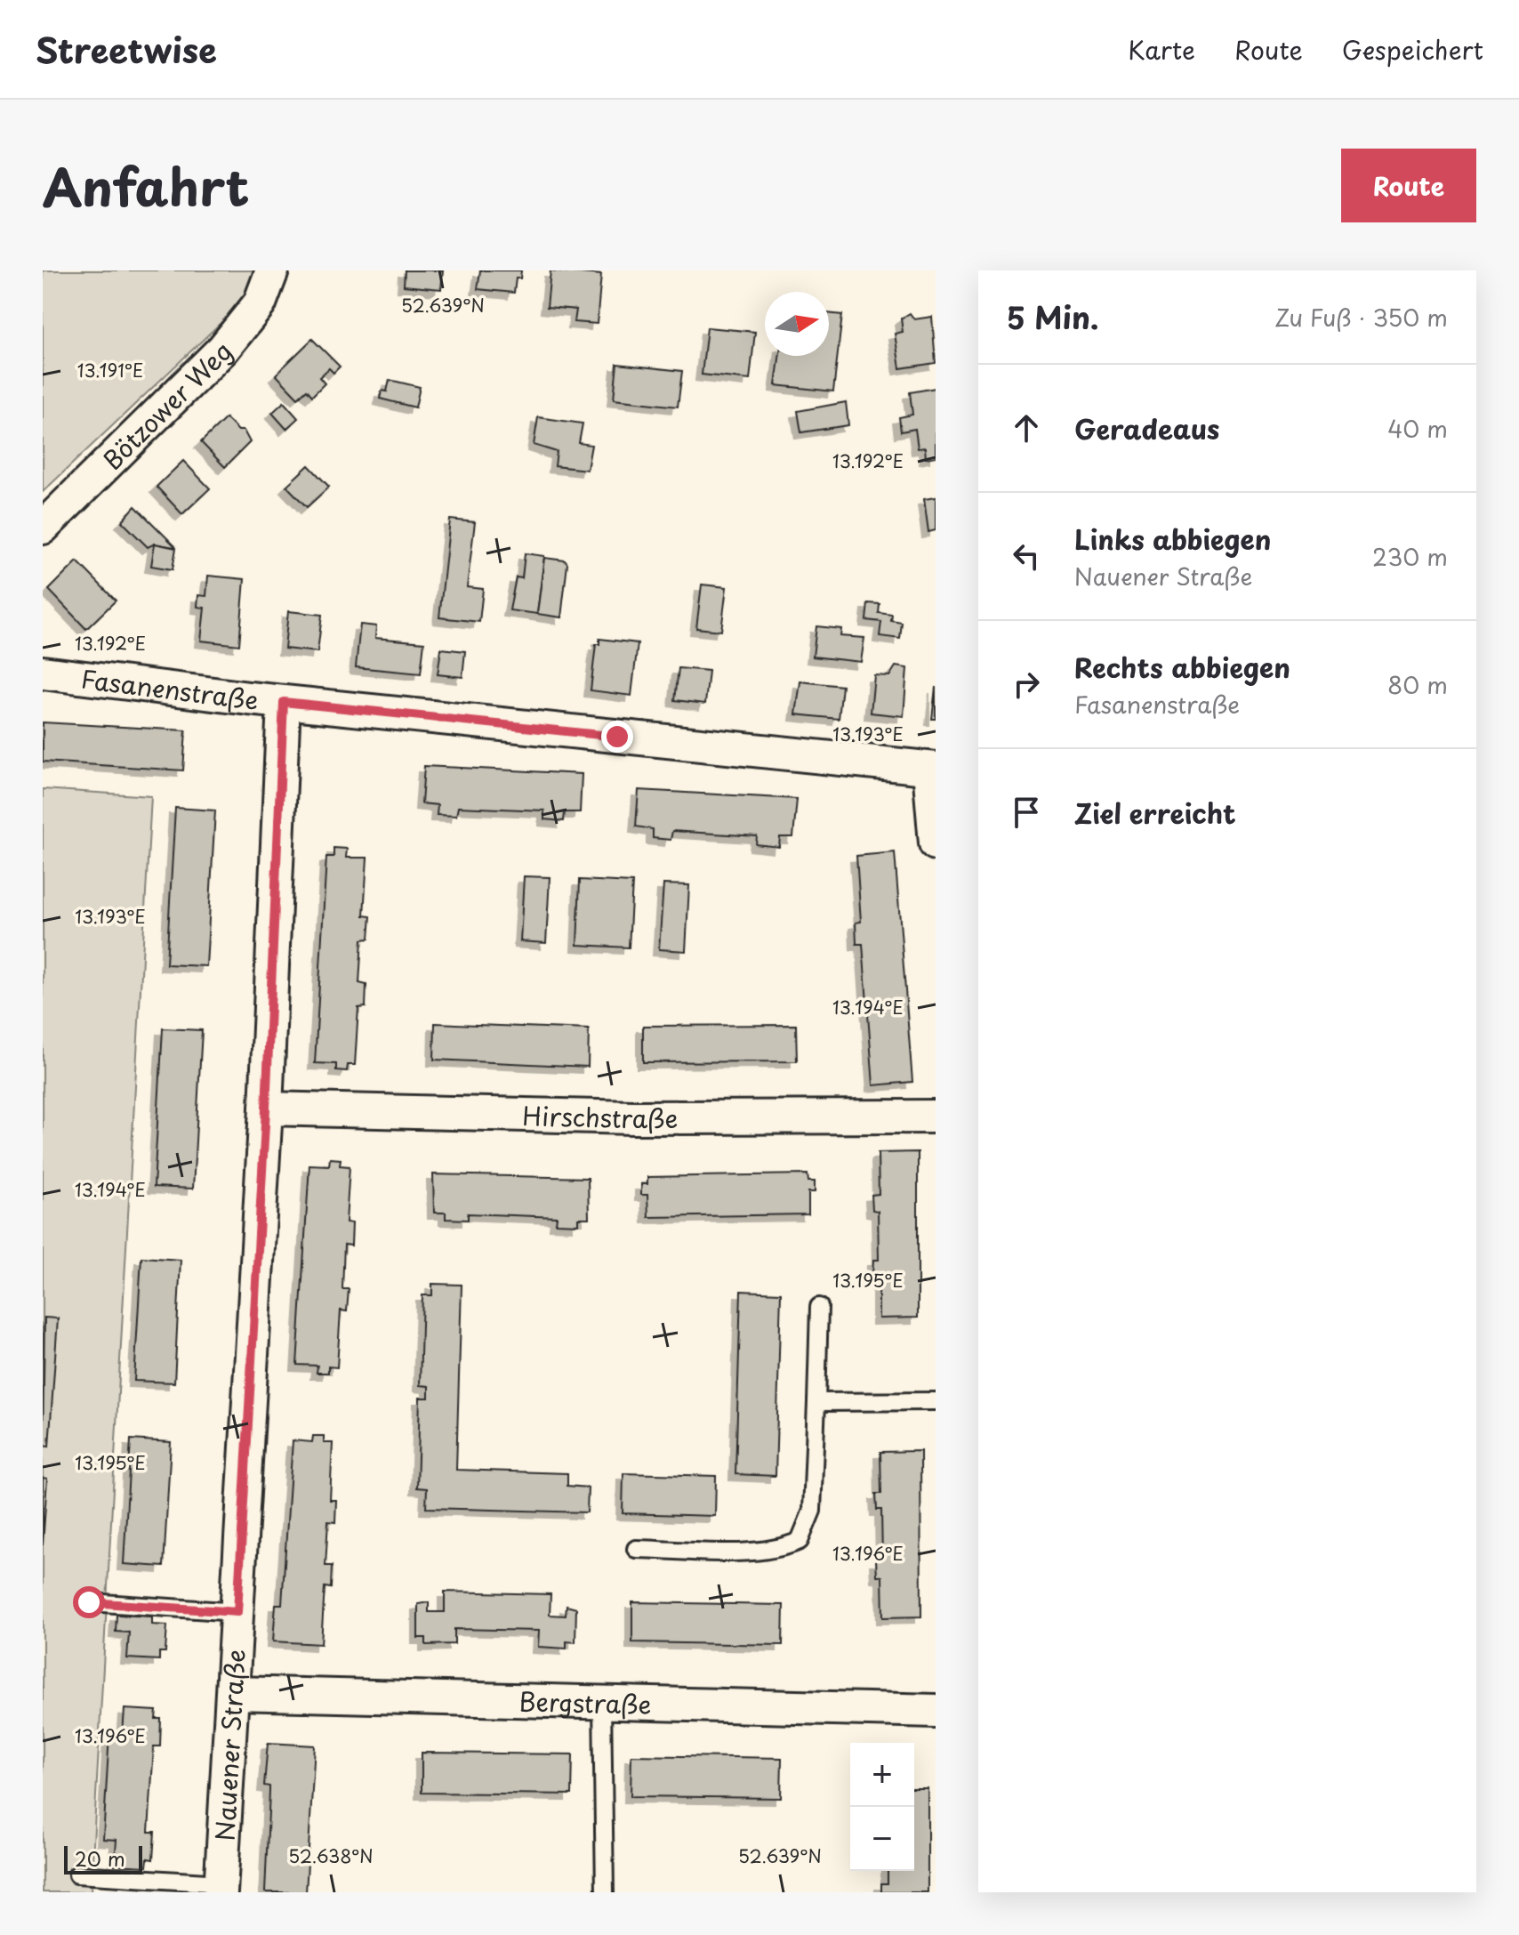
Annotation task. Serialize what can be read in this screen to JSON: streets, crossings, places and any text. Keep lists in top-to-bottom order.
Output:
{
  "streets": {
    "street": [
      "Bötzower Weg",
      "Fasanenstraße",
      "Hirschstraße",
      "Bergstraße",
      "Nauener Straße"
    ]
  },
  "crossings": [
    ["Fasanenstraße", "Nauener Straße"],
    ["Hirschstraße", "Nauener Straße"],
    ["Bergstraße", "Nauener Straße"]
  ],
  "scale_bar": "20 m",
  "north": "right",
  "page": {
    "header": "Streetwise",
    "nav": ["Karte", "Route", "Gespeichert"],
    "title": "Anfahrt",
    "buttons": "Route",
    "heading": ["5 Min.", "Zu Fuß · 350 m"],
    "list": [
      ["Geradeaus", "40 m"],
      ["Links abbiegen", "Nauener Straße", "230 m"],
      ["Rechts abbiegen", "Fasanenstraße", "80 m"],
      "Ziel erreicht"
    ],
    "map_buttons": ["+", "−"],
    "scale": "20 m"
  },
  "coordinates": [
    "52.639°N",
    "13.191°E",
    "13.192°E",
    "13.193°E",
    "13.194°E",
    "13.195°E",
    "13.196°E",
    "52.638°N"
  ]
}
